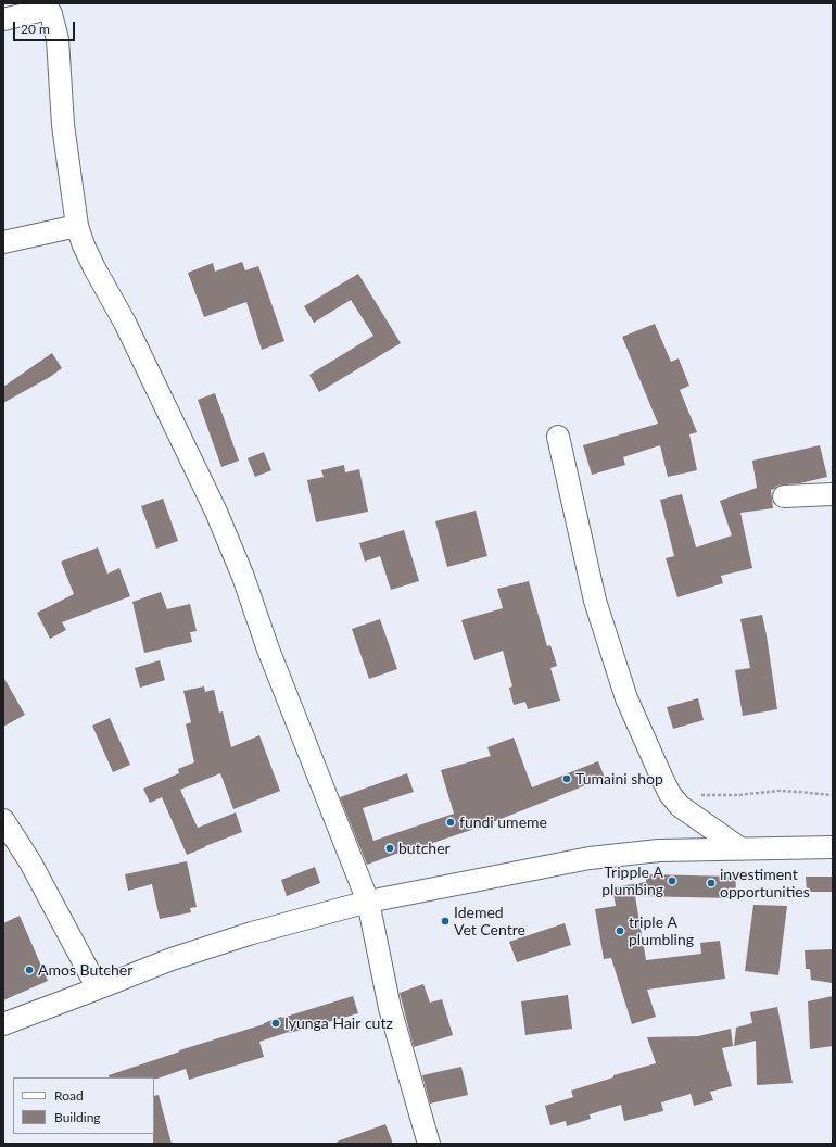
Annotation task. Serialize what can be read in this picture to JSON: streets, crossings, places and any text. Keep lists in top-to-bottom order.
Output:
{
  "places": [
    "Tumaini shop",
    "fundi umeme",
    "butcher",
    "Tripple A plumbing",
    "investiment opportunities",
    "Idemed Vet Centre",
    "triple A plumbling",
    "Amos Butcher",
    "Iyunga Hair cutz"
  ],
  "legend": ["Road", "Building"],
  "scale_bar": "20 m"
}
